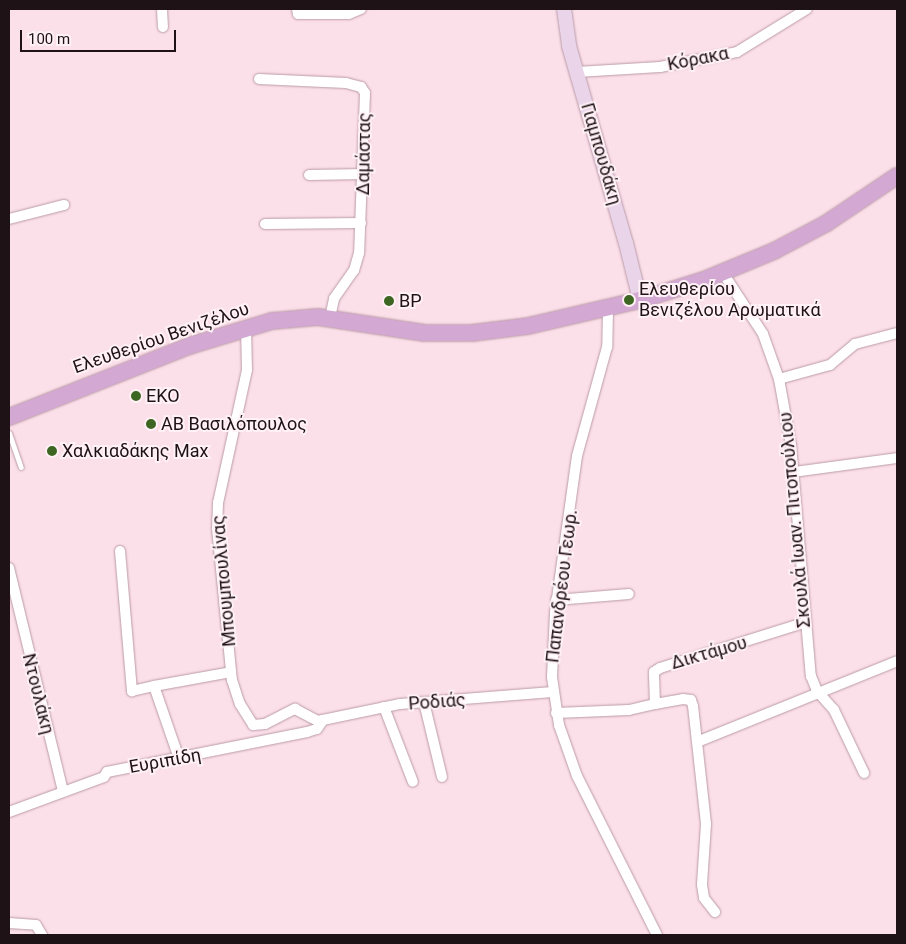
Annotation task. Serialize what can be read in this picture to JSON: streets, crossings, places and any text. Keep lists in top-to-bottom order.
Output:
{
  "streets": {
    "main road": ["Ελευθερίου Βενιζέλου"],
    "street": [
      "Κόρακα",
      "Δαμάστας",
      "Γιαμπουδάκη",
      "Σκουλά Ιωαν. Πιτοπούλιου",
      "Μπουμπουλίνας",
      "Παπανδρέου Γεωρ.",
      "Δικτάμου",
      "Ντουλάκη",
      "Ροδιάς",
      "Ευριπίδη"
    ]
  },
  "crossings": [
    ["Κόρακα", "Γιαμπουδάκη"],
    ["Δαμάστας", "Ελευθερίου Βενιζέλου"],
    ["Γιαμπουδάκη", "Ελευθερίου Βενιζέλου"],
    ["Ελευθερίου Βενιζέλου", "Σκουλά Ιωαν. Πιτοπούλιου"],
    ["Ελευθερίου Βενιζέλου", "Μπουμπουλίνας"],
    ["Ελευθερίου Βενιζέλου", "Παπανδρέου Γεωρ."],
    ["Σκουλά Ιωαν. Πιτοπούλιου", "Δικτάμου"],
    ["Μπουμπουλίνας", "Ροδιάς"],
    ["Μπουμπουλίνας", "Ευριπίδη"],
    ["Παπανδρέου Γεωρ.", "Ροδιάς"],
    ["Ντουλάκη", "Ευριπίδη"],
    ["Ροδιάς", "Ευριπίδη"]
  ],
  "places": [
    "Ελευθερίου Βενιζέλου Αρωματικά",
    "BP",
    "EKO",
    "ΑΒ Βασιλόπουλος",
    "Χαλκιαδάκης Max"
  ],
  "scale_bar": "100 m"
}
